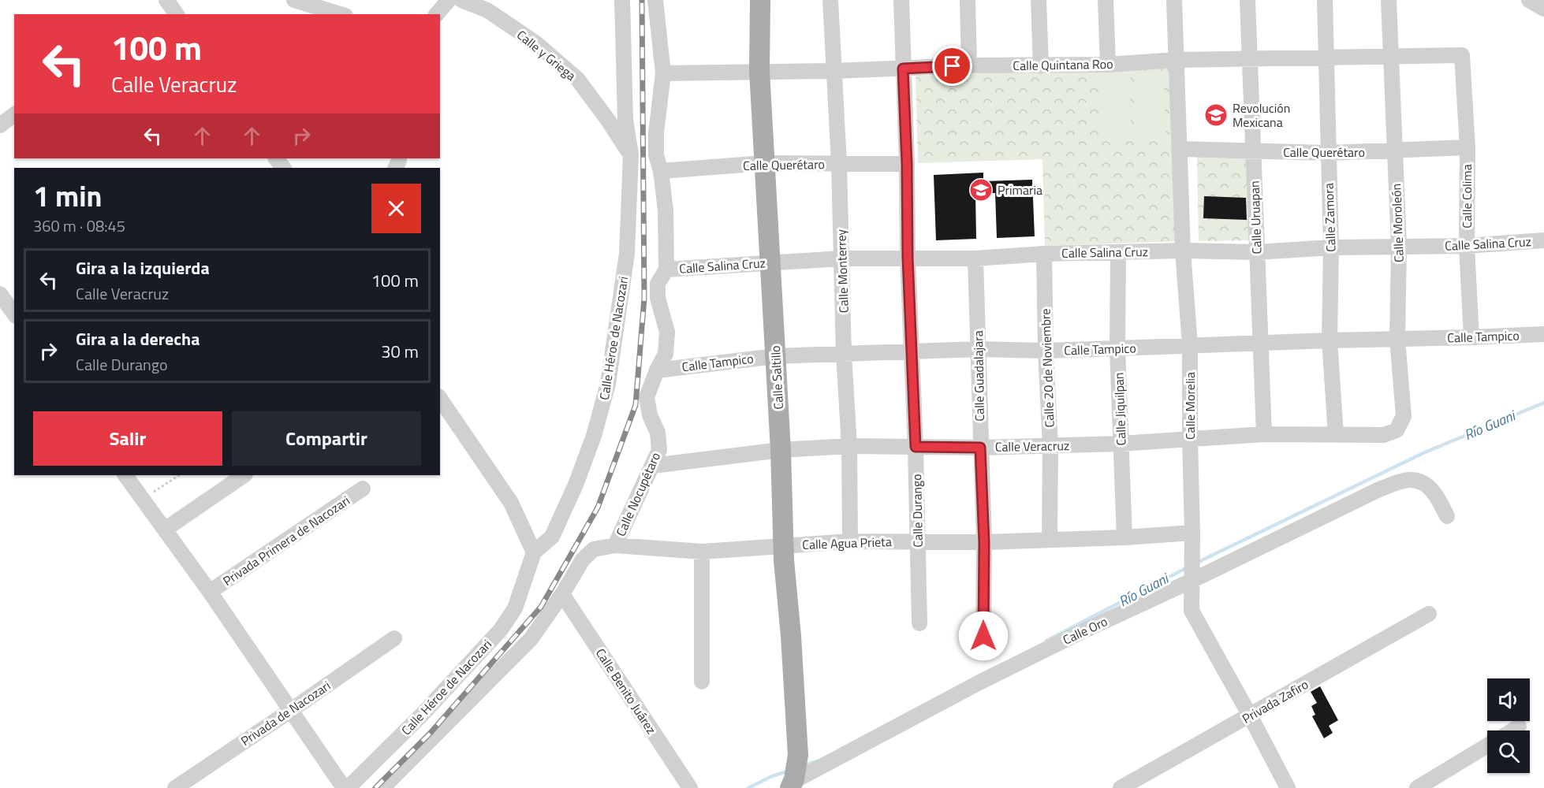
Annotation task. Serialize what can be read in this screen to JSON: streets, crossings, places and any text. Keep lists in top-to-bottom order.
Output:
{
  "streets": {
    "main road": ["Calle Saltillo"],
    "street": [
      "Calle y Griega",
      "Calle Quintana Roo",
      "Calle Querétaro",
      "Calle Colima",
      "Calle Uruapan",
      "Calle Zamora",
      "Calle Moroleón",
      "Calle Salina Cruz",
      "Calle Monterrey",
      "Calle Tampico",
      "Calle Héroe de Nacozari",
      "Calle 20 de Noviembre",
      "Calle Guadalajara",
      "Calle Morelia",
      "Calle Jiquilpan",
      "Calle Veracruz",
      "Calle Nocupétaro",
      "Calle Durango",
      "Privada Primera de Nacozari",
      "Calle Agua Prieta",
      "Calle Oro",
      "Calle Benito Juárez",
      "Privada Zafiro",
      "Privada de Nacozari"
    ]
  },
  "crossings": [
    ["Calle y Griega", "Calle Héroe de Nacozari"],
    ["Calle Quintana Roo", "Calle Colima"],
    ["Calle Quintana Roo", "Calle Uruapan"],
    ["Calle Quintana Roo", "Calle Zamora"],
    ["Calle Quintana Roo", "Calle Moroleón"],
    ["Calle Quintana Roo", "Calle Monterrey"],
    ["Calle Quintana Roo", "Calle Saltillo"],
    ["Calle Quintana Roo", "Calle Morelia"],
    ["Calle Quintana Roo", "Calle Nocupétaro"],
    ["Calle Quintana Roo", "Calle Durango"],
    ["Calle Querétaro", "Calle Colima"],
    ["Calle Querétaro", "Calle Uruapan"],
    ["Calle Querétaro", "Calle Zamora"],
    ["Calle Querétaro", "Calle Moroleón"],
    ["Calle Querétaro", "Calle Monterrey"],
    ["Calle Querétaro", "Calle Saltillo"],
    ["Calle Querétaro", "Calle Morelia"],
    ["Calle Querétaro", "Calle Nocupétaro"],
    ["Calle Querétaro", "Calle Durango"],
    ["Calle Colima", "Calle Salina Cruz"],
    ["Calle Colima", "Calle Tampico"],
    ["Calle Uruapan", "Calle Salina Cruz"],
    ["Calle Uruapan", "Calle Tampico"],
    ["Calle Uruapan", "Calle Veracruz"],
    ["Calle Zamora", "Calle Salina Cruz"],
    ["Calle Zamora", "Calle Tampico"],
    ["Calle Zamora", "Calle Veracruz"],
    ["Calle Moroleón", "Calle Salina Cruz"],
    ["Calle Moroleón", "Calle Tampico"],
    ["Calle Moroleón", "Calle Veracruz"],
    ["Calle Salina Cruz", "Calle Monterrey"],
    ["Calle Salina Cruz", "Calle 20 de Noviembre"],
    ["Calle Salina Cruz", "Calle Guadalajara"],
    ["Calle Salina Cruz", "Calle Saltillo"],
    ["Calle Salina Cruz", "Calle Morelia"],
    ["Calle Salina Cruz", "Calle Jiquilpan"],
    ["Calle Salina Cruz", "Calle Nocupétaro"],
    ["Calle Salina Cruz", "Calle Durango"],
    ["Calle Monterrey", "Calle Tampico"],
    ["Calle Monterrey", "Calle Veracruz"],
    ["Calle Monterrey", "Calle Agua Prieta"],
    ["Calle Tampico", "Calle 20 de Noviembre"],
    ["Calle Tampico", "Calle Guadalajara"],
    ["Calle Tampico", "Calle Saltillo"],
    ["Calle Tampico", "Calle Morelia"],
    ["Calle Tampico", "Calle Jiquilpan"],
    ["Calle Tampico", "Calle Nocupétaro"],
    ["Calle Tampico", "Calle Durango"],
    ["Calle Héroe de Nacozari", "Privada Primera de Nacozari"],
    ["Calle Héroe de Nacozari", "Privada de Nacozari"],
    ["Calle 20 de Noviembre", "Calle Veracruz"],
    ["Calle 20 de Noviembre", "Calle Agua Prieta"],
    ["Calle Guadalajara", "Calle Veracruz"],
    ["Calle Guadalajara", "Calle Agua Prieta"],
    ["Calle Saltillo", "Calle Veracruz"],
    ["Calle Saltillo", "Calle Agua Prieta"],
    ["Calle Saltillo", "Calle Oro"],
    ["Calle Morelia", "Calle Veracruz"],
    ["Calle Morelia", "Calle Agua Prieta"],
    ["Calle Morelia", "Calle Oro"],
    ["Calle Morelia", "Privada Zafiro"],
    ["Calle Jiquilpan", "Calle Veracruz"],
    ["Calle Jiquilpan", "Calle Agua Prieta"],
    ["Calle Veracruz", "Calle Nocupétaro"],
    ["Calle Veracruz", "Calle Durango"],
    ["Calle Nocupétaro", "Calle Agua Prieta"],
    ["Calle Durango", "Calle Agua Prieta"],
    ["Calle Agua Prieta", "Calle Benito Juárez"]
  ],
  "water": ["Río Guani"],
  "places": {
    "school or university": ["Revolución Mexicana", "Primaria"]
  },
  "page": {
    "turn": ["100 m", "Calle Veracruz"],
    "heading": ["1 min", "360 m · 08:45"],
    "list": [
      {
        "name": "Gira a la izquierda",
        "note": "Calle Veracruz",
        "value": "100 m"
      },
      {
        "name": "Gira a la derecha",
        "note": "Calle Durango",
        "value": "30 m"
      }
    ],
    "buttons": ["Salir", "Compartir"]
  }
}
